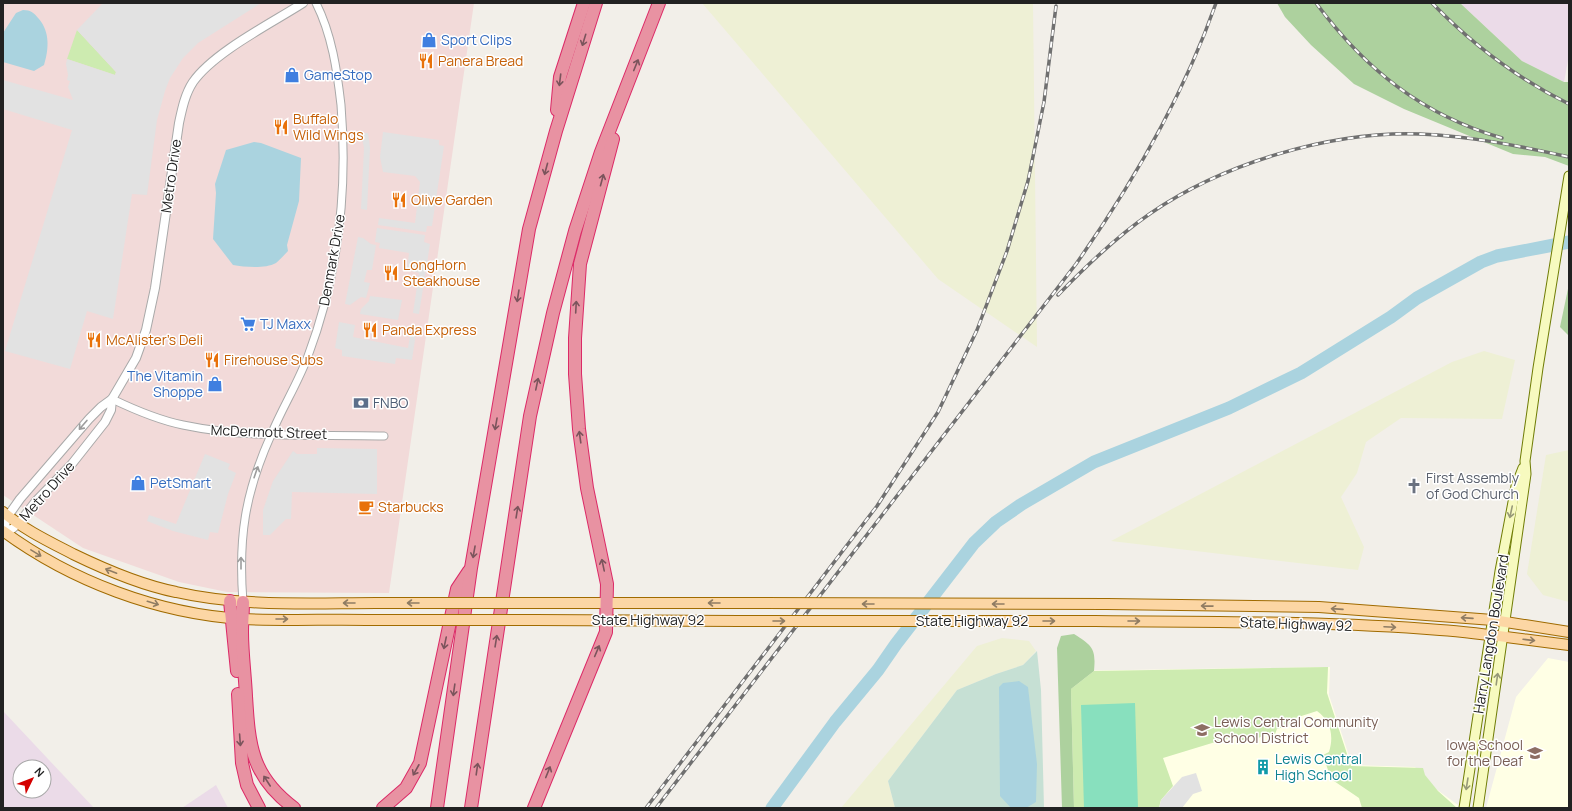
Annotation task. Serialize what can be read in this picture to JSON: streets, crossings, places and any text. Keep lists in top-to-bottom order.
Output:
{
  "streets": {
    "main road": ["State Highway 92", "Harry Langdon Boulevard"],
    "street": ["Metro Drive", "Denmark Drive", "McDermott Street"]
  },
  "crossings": [
    ["Metro Drive", "McDermott Street"],
    ["Metro Drive", "State Highway 92"],
    ["Denmark Drive", "McDermott Street"],
    ["Denmark Drive", "State Highway 92"],
    ["State Highway 92", "Harry Langdon Boulevard"]
  ],
  "places": {
    "shop": [
      "Sport Clips",
      "GameStop",
      "The Vitamin Shoppe",
      "PetSmart"
    ],
    "restaurant": [
      "Panera Bread",
      "Buffalo Wild Wings",
      "Olive Garden",
      "LongHorn Steakhouse",
      "Panda Express",
      "McAlister's Deli",
      "Firehouse Subs"
    ],
    "supermarket": ["TJ Maxx"],
    "bank": ["FNBO"],
    "church": ["First Assembly of God Church"],
    "cafe": ["Starbucks"],
    "school or university": ["Lewis Central Community School District", "Iowa School for the Deaf"],
    "building": ["Lewis Central High School"]
  },
  "north": "top right"
}
